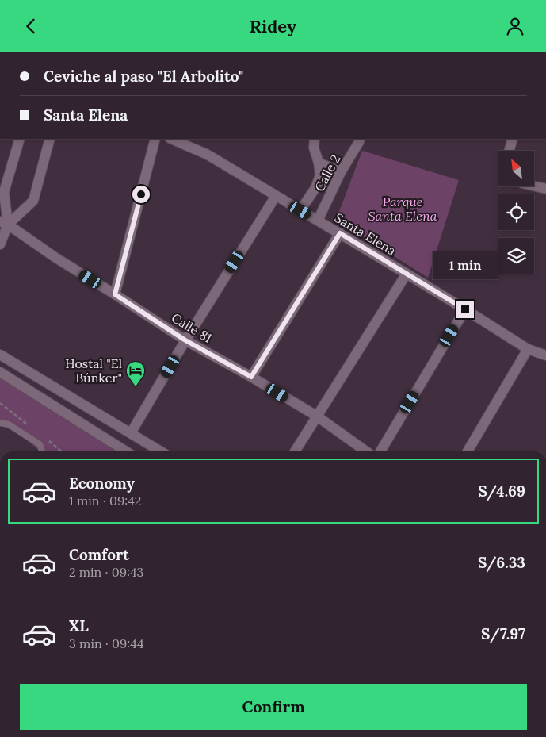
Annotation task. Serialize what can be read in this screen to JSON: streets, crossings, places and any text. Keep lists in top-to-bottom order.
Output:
{
  "streets": {
    "street": ["Calle 2", "Santa Elena", "Calle 81"]
  },
  "crossings": [
    ["Calle 2", "Santa Elena"]
  ],
  "parks": ["Parque Santa Elena"],
  "places": {
    "hotel": ["Hostal \"El Búnker\""]
  },
  "north": "top left",
  "page": {
    "header": "Ridey",
    "banner": ["Ceviche al paso \"El Arbolito\"", "Santa Elena"],
    "bubble": "1 min",
    "list": [
      {
        "name": "Economy",
        "note": "1 min · 09:42",
        "value": "S/4.69"
      },
      {
        "name": "Comfort",
        "note": "2 min · 09:43",
        "value": "S/6.33"
      },
      {
        "name": "XL",
        "note": "3 min · 09:44",
        "value": "S/7.97"
      }
    ],
    "buttons": "Confirm"
  }
}
